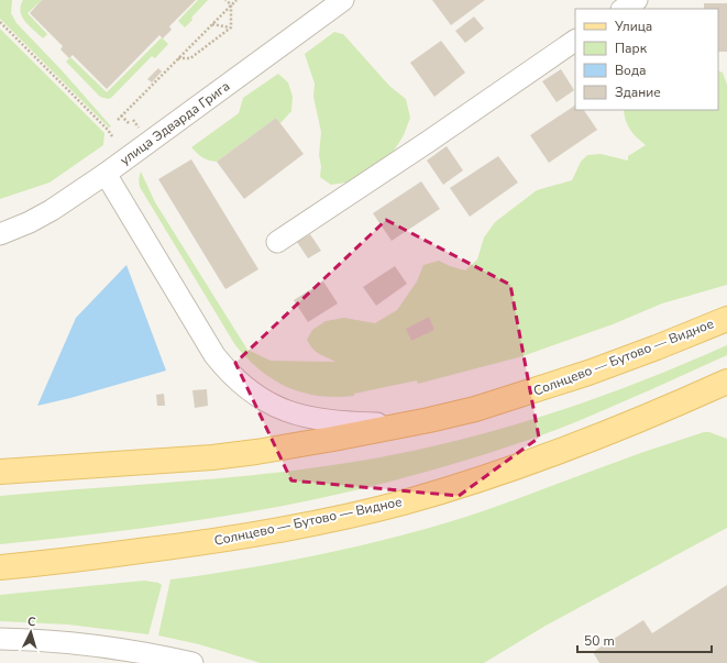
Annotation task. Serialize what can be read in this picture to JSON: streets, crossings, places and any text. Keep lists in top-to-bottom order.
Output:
{
  "streets": {
    "main road": ["Солнцево — Бутово — Видное"],
    "street": ["улица Эдварда Грига"]
  },
  "legend": [
    "Улица",
    "Парк",
    "Вода",
    "Здание"
  ],
  "scale_bar": "50 m",
  "north": "top"
}
